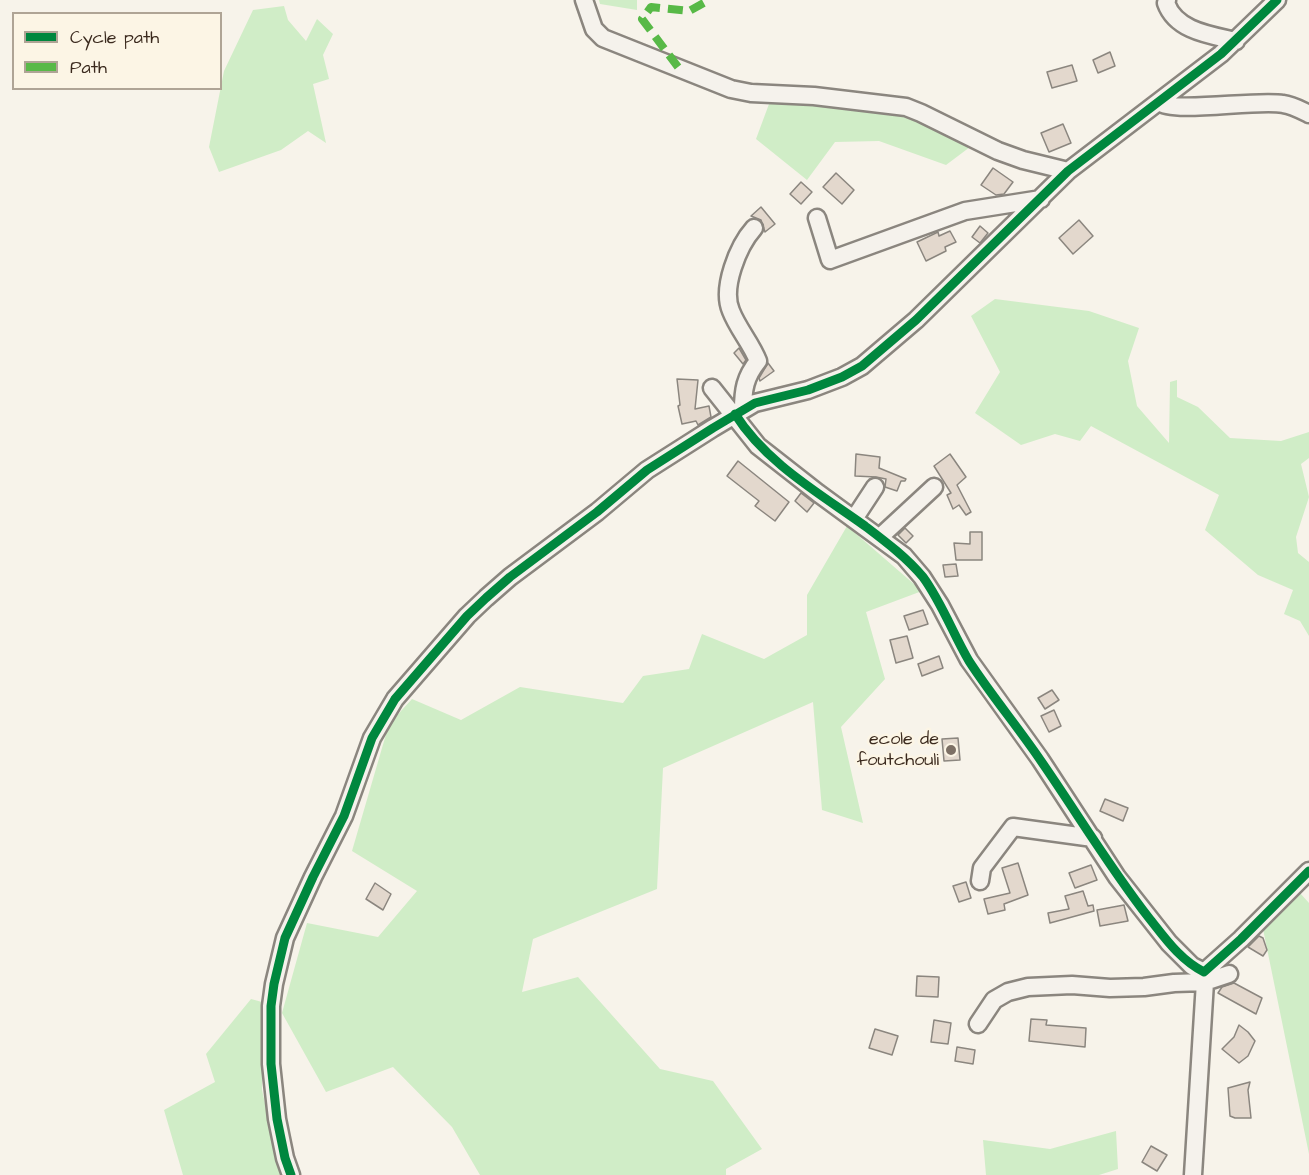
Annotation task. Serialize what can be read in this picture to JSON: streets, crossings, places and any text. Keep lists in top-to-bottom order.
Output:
{
  "places": ["ecole de foutchouli"],
  "legend": ["Cycle path", "Path"]
}
